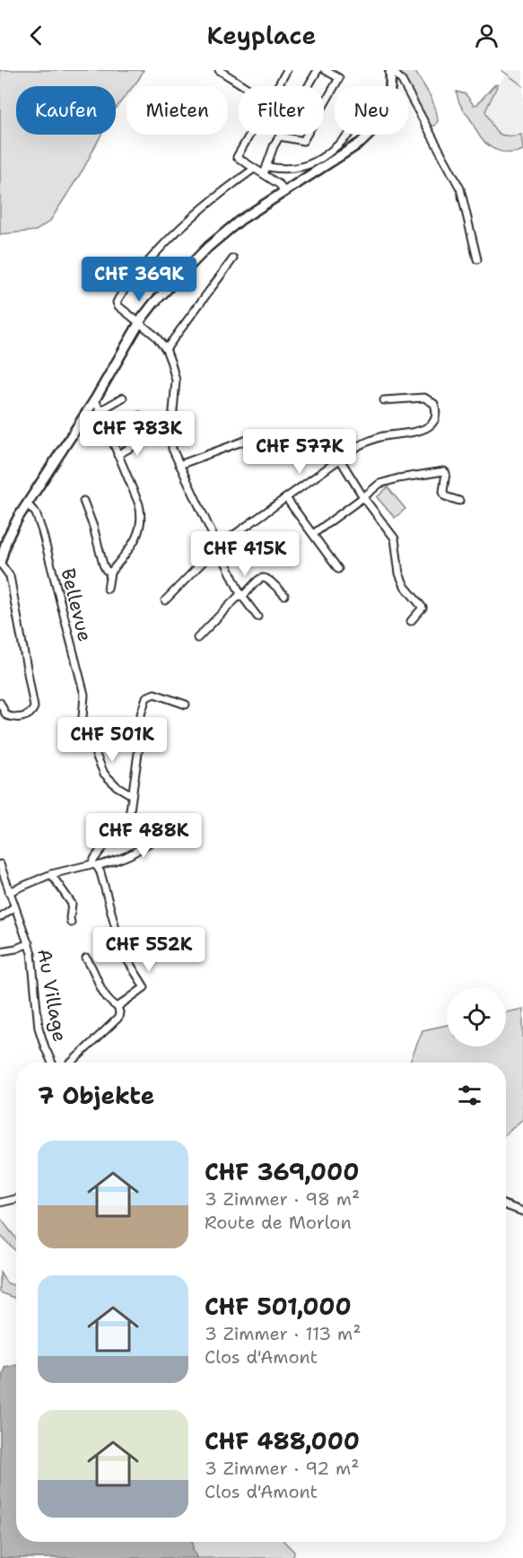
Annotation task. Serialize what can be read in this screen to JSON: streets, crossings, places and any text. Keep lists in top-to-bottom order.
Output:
{
  "streets": {
    "street": ["Bellevue", "Au Village"]
  },
  "page": {
    "header": "Keyplace",
    "chip": [
      "Kaufen",
      "Mieten",
      "Filter",
      "Neu"
    ],
    "price": [
      "CHF 369K",
      "CHF 783K",
      "CHF 577K",
      "CHF 415K",
      "CHF 501K",
      "CHF 488K",
      "CHF 552K"
    ],
    "heading": "7 Objekte",
    "list": [
      {
        "name": "CHF 369,000",
        "note": "3 Zimmer · 98 m² · Route de Morlon"
      },
      {
        "name": "CHF 501,000",
        "note": "3 Zimmer · 113 m² · Clos d'Amont"
      },
      {
        "name": "CHF 488,000",
        "note": "3 Zimmer · 92 m² · Clos d'Amont"
      }
    ]
  }
}
